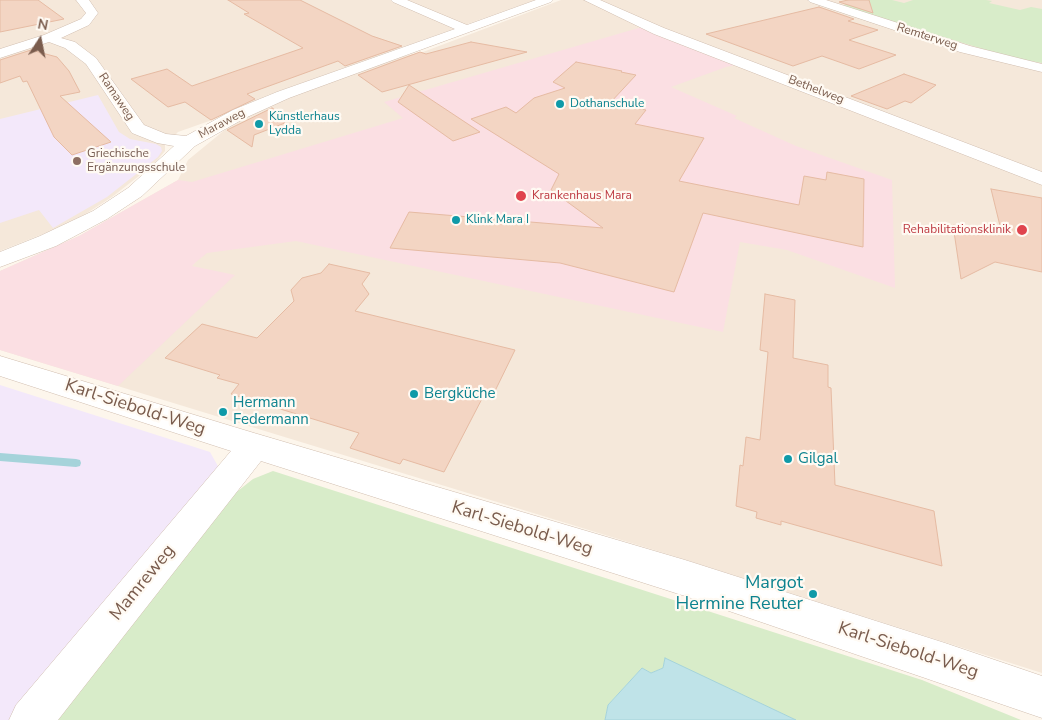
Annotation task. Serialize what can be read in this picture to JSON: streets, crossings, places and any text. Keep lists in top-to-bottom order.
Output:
{
  "streets": {
    "street": [
      "Remterweg",
      "Bethelweg",
      "Ramaweg",
      "Maraweg",
      "Karl-Siebold-Weg",
      "Mamreweg"
    ]
  },
  "crossings": [
    ["Ramaweg", "Maraweg"],
    ["Karl-Siebold-Weg", "Mamreweg"]
  ],
  "places": [
    "Dothanschule",
    "Künstlerhaus Lydda",
    "Griechische Ergänzungsschule",
    "Krankenhaus Mara",
    "Klink Mara I",
    "Rehabilitationsklinik",
    "Bergküche",
    "Hermann Federmann",
    "Gilgal",
    "Margot Hermine Reuter"
  ],
  "north": "top"
}
